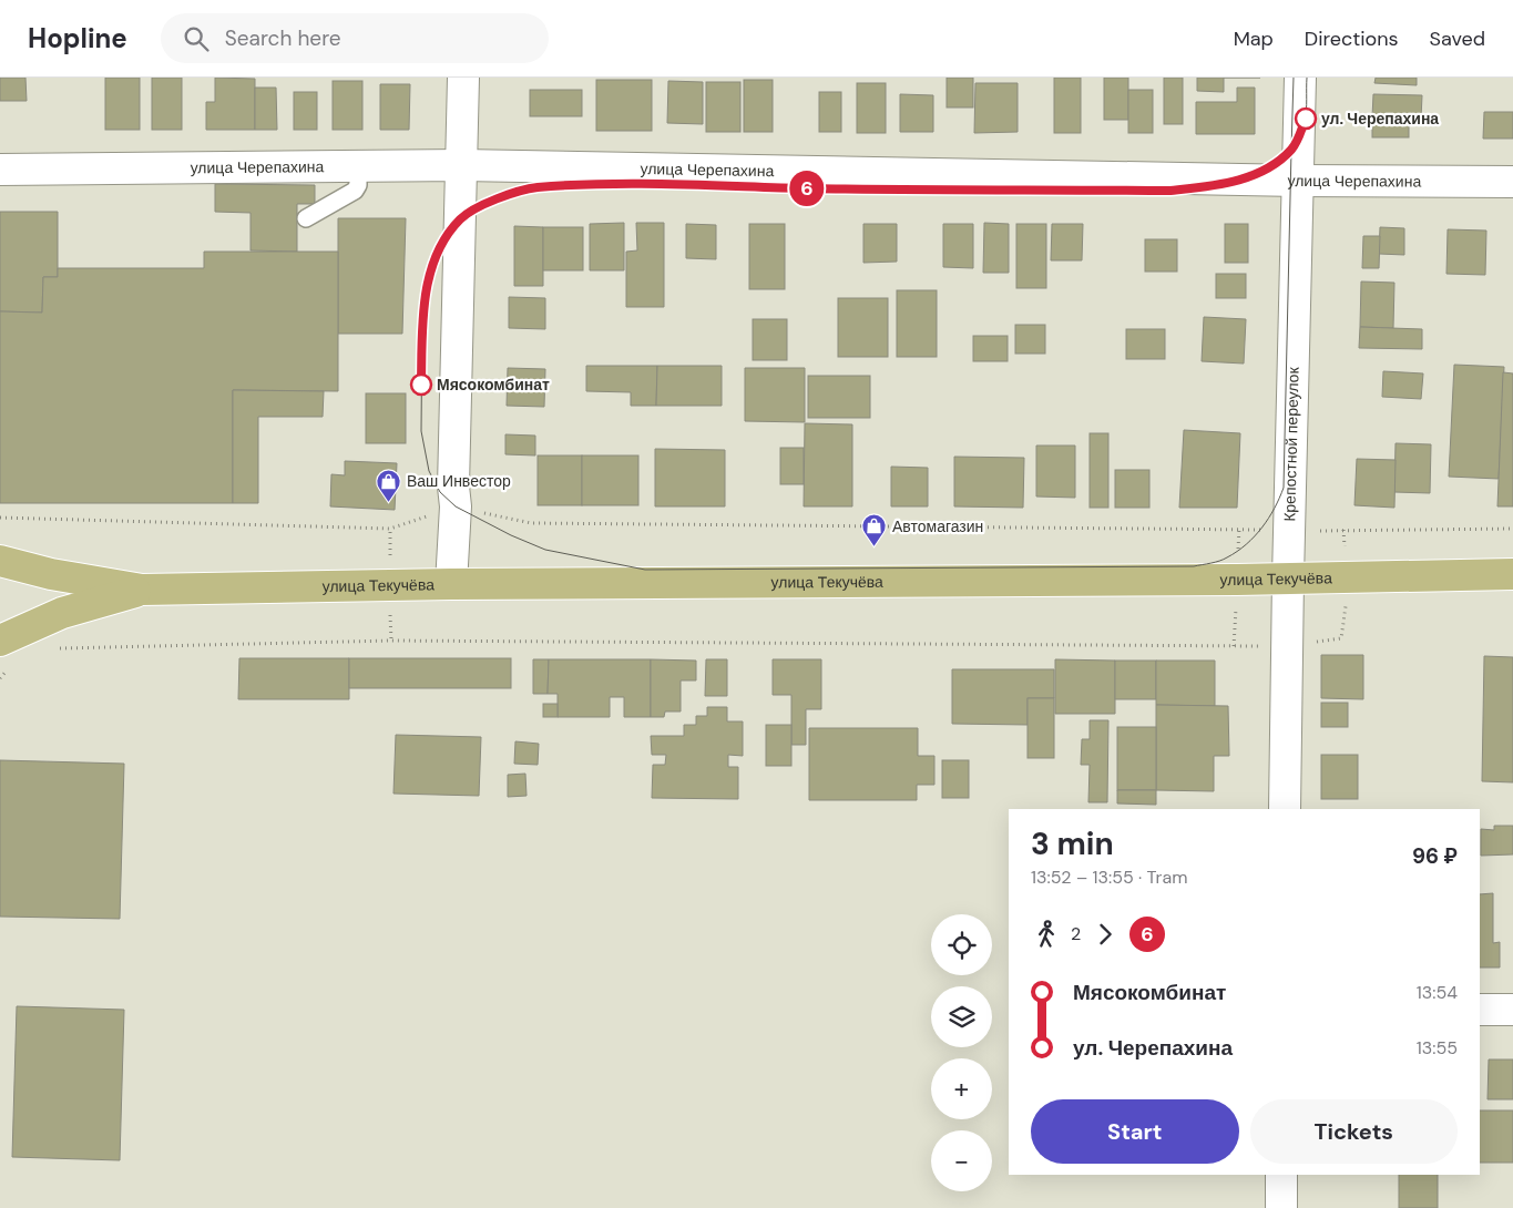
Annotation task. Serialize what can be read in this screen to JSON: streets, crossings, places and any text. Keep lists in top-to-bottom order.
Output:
{
  "streets": {
    "main road": ["улица Текучёва"],
    "street": ["улица Черепахина", "Крепостной переулок"]
  },
  "crossings": [
    ["улица Черепахина", "Крепостной переулок"],
    ["Крепостной переулок", "улица Текучёва"]
  ],
  "places": {
    "other": ["ул. Черепахина", "Мясокомбинат"],
    "shop": ["Ваш Инвестор", "Автомагазин"]
  },
  "lines": ["tram line 6"],
  "page": {
    "header": "Hopline",
    "search": "Search here",
    "nav": ["Map", "Directions", "Saved"],
    "on_map": "6",
    "heading": ["3 min", "13:52 – 13:55 · Tram", "96 ₽"],
    "legs": ["2", "6"],
    "map_buttons": ["+", "−"],
    "list": [
      {
        "name": "Мясокомбинат",
        "value": "13:54"
      },
      {
        "name": "ул. Черепахина",
        "value": "13:55"
      }
    ],
    "buttons": ["Start", "Tickets"]
  }
}
